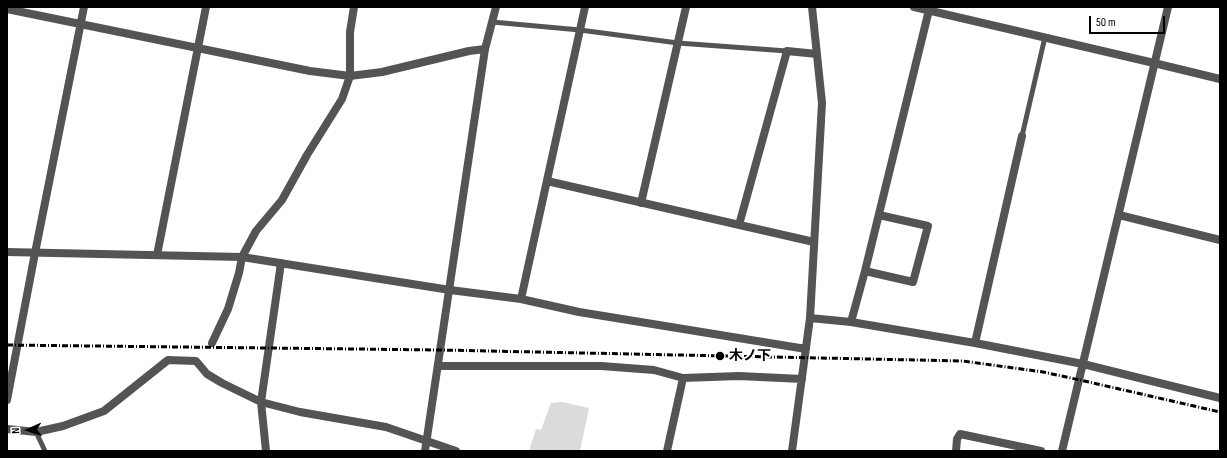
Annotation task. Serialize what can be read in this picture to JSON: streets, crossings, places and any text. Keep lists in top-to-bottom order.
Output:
{
  "places": ["木ノ下"],
  "scale_bar": "50 m",
  "north": "left"
}
